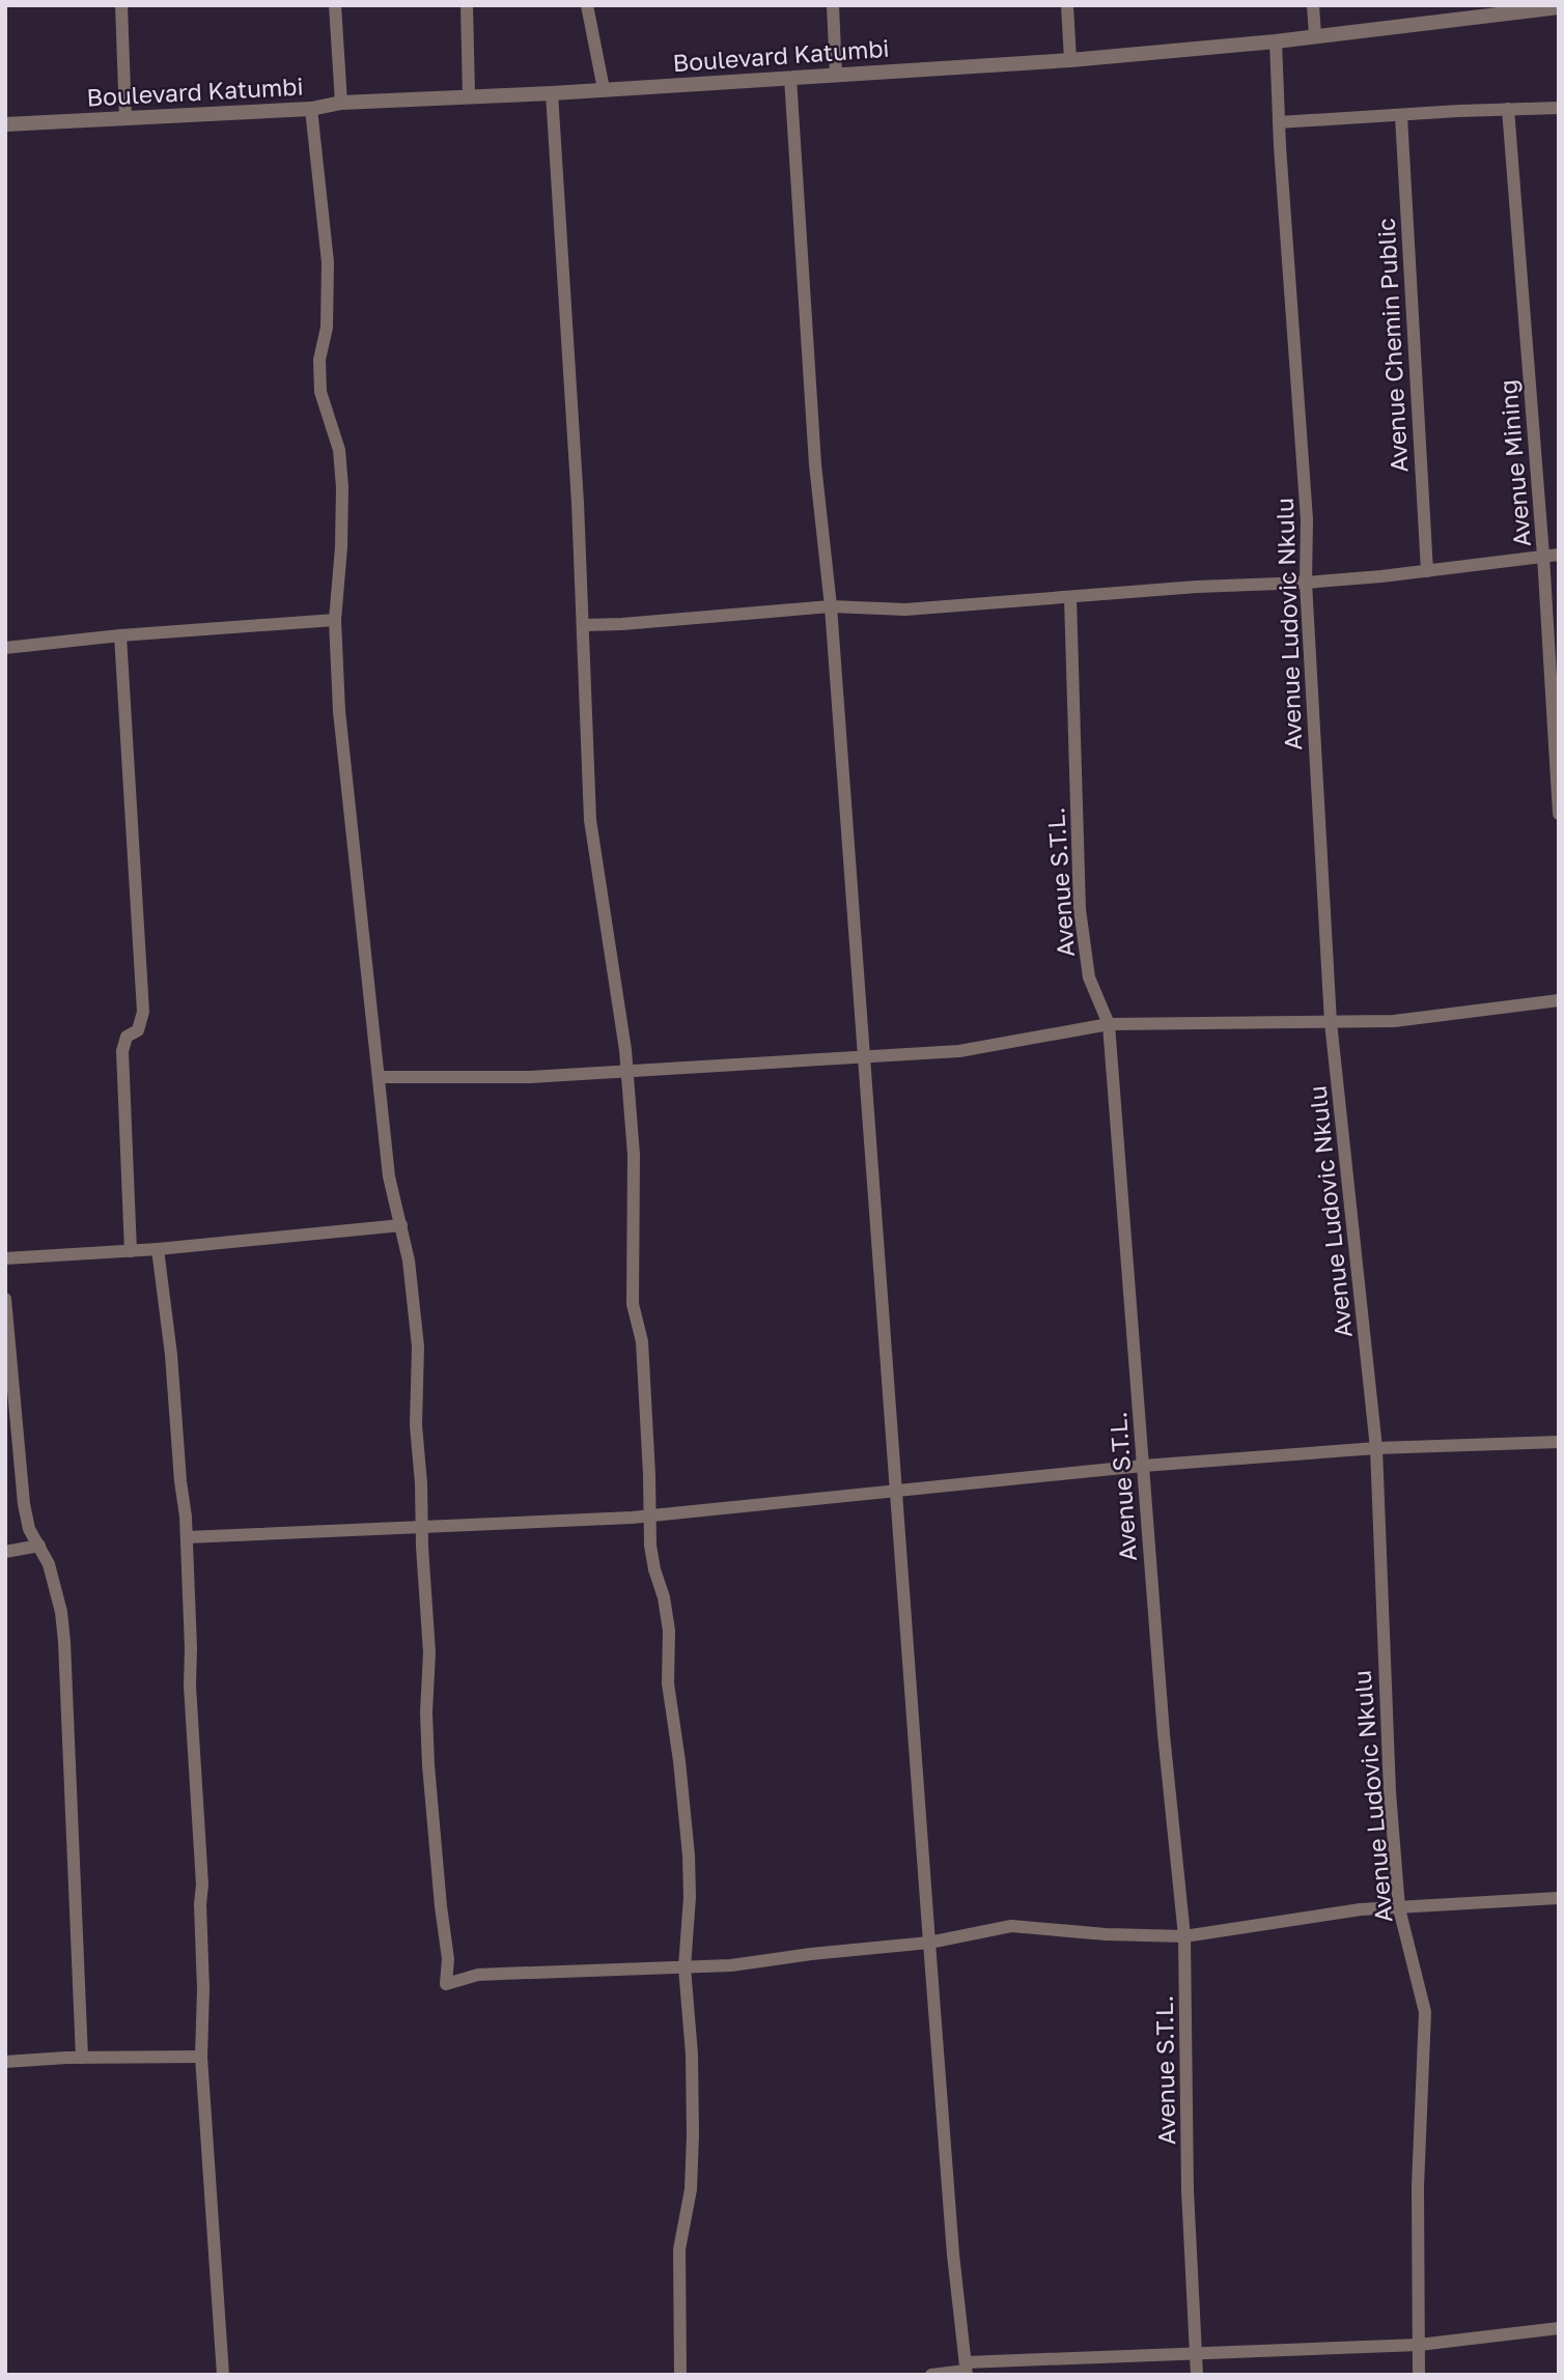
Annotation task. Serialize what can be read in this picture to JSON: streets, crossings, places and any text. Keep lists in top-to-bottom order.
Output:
{
  "streets": {
    "street": [
      "Boulevard Katumbi",
      "Avenue Chemin Public",
      "Avenue Mining",
      "Avenue Ludovic Nkulu",
      "Avenue S.T.L."
    ]
  },
  "crossings": [
    ["Boulevard Katumbi", "Avenue Ludovic Nkulu"]
  ]
}
